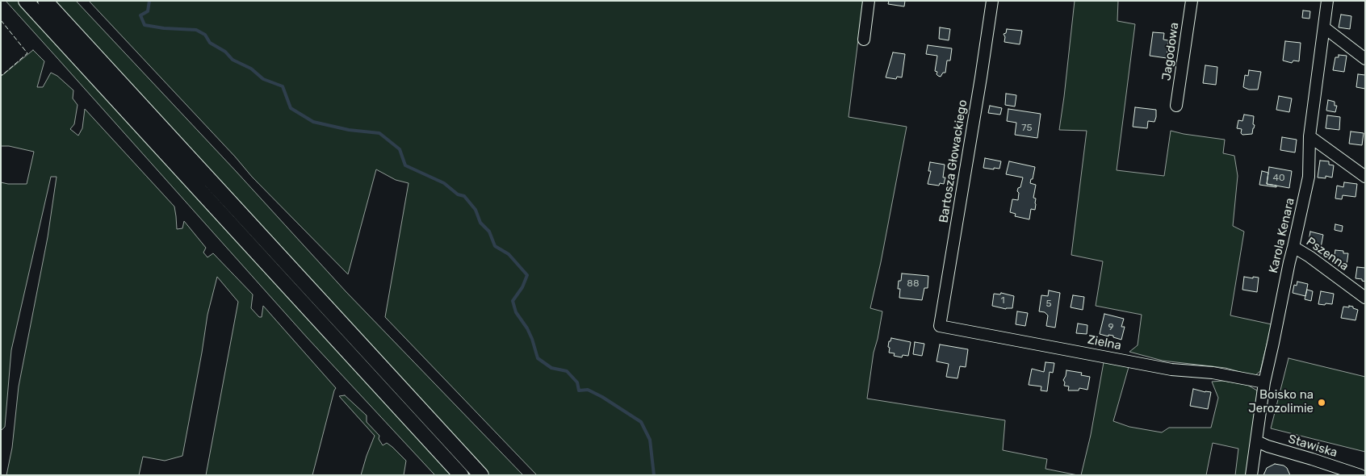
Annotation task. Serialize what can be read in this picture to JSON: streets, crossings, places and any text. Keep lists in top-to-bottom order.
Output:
{
  "streets": {
    "street": [
      "Jagodowa",
      "Bartosza Głowackiego",
      "Karola Kenara",
      "Pszenna",
      "Zielna",
      "Stawiska"
    ]
  },
  "crossings": [
    ["Bartosza Głowackiego", "Zielna"],
    ["Karola Kenara", "Pszenna"],
    ["Karola Kenara", "Zielna"],
    ["Karola Kenara", "Stawiska"]
  ],
  "places": ["Boisko na Jerozolimie"],
  "house_numbers": [
    "75",
    "40",
    "88",
    "1",
    "5",
    "9"
  ]
}
